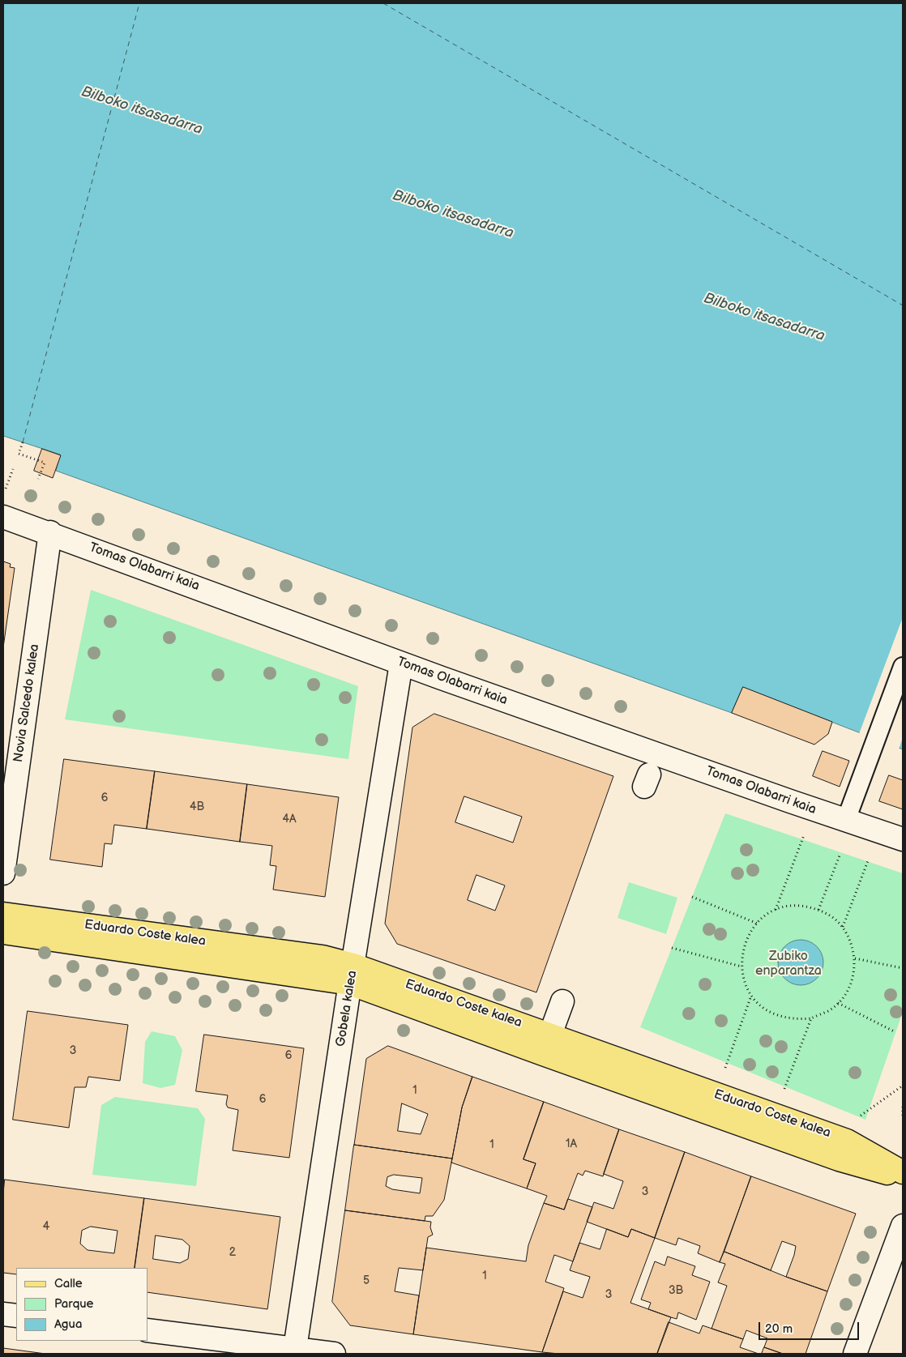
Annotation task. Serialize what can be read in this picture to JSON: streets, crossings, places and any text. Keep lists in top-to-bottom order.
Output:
{
  "streets": {
    "main road": ["Eduardo Coste kalea"],
    "street": ["Tomas Olabarri kaia", "Novia Salcedo kalea", "Gobela kalea"]
  },
  "crossings": [
    ["Tomas Olabarri kaia", "Novia Salcedo kalea"],
    ["Tomas Olabarri kaia", "Gobela kalea"],
    ["Eduardo Coste kalea", "Gobela kalea"]
  ],
  "water": ["Bilboko itsasadarra"],
  "parks": ["Zubiko enparantza"],
  "house_numbers": [
    "6",
    "4B",
    "4A",
    "3",
    "6",
    "1",
    "6",
    "1A",
    "1",
    "3",
    "4",
    "2",
    "1",
    "5",
    "3B",
    "3"
  ],
  "legend": ["Calle", "Parque", "Agua"],
  "scale_bar": "20 m"
}
